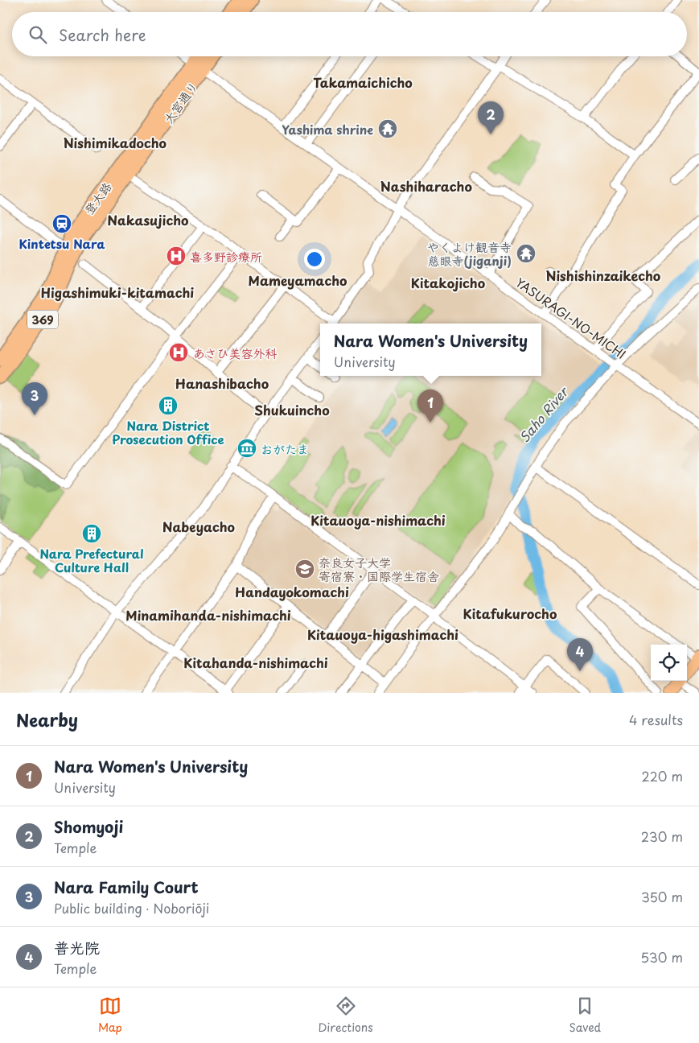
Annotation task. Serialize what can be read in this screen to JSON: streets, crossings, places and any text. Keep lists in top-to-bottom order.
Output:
{
  "streets": {
    "highway": ["大宮通り", "登大路", "369"],
    "street": ["YASURAGI-NO-MICHI"]
  },
  "crossings": [
    ["大宮通り", "登大路"],
    ["大宮通り", "YASURAGI-NO-MICHI"],
    ["登大路", "369"]
  ],
  "districts": [
    "Takamaichicho",
    "Nishimikadocho",
    "Nashiharacho",
    "Nakasujicho",
    "Nishishinzaikecho",
    "Mameyamacho",
    "Kitakojicho",
    "Higashimuki-kitamachi",
    "Hanashibacho",
    "Shukuincho",
    "Kitauoya-nishimachi",
    "Nabeyacho",
    "Handayokomachi",
    "Kitafukurocho",
    "Minamihanda-nishimachi",
    "Kitauoya-higashimachi",
    "Kitahanda-nishimachi"
  ],
  "water": ["Saho River"],
  "places": {
    "temple": ["Yashima shrine", "やくよけ観音寺 慈眼寺(jiganji)"],
    "station": ["Kintetsu Nara"],
    "hospital": ["喜多野診療所", "あさひ美容外科"],
    "building": ["Nara District Prosecution Office", "Nara Prefectural Culture Hall"],
    "museum": ["おがたま"],
    "school or university": ["奈良女子大学 寄宿寮・国際学生宿舎"]
  },
  "page": {
    "search": "Search here",
    "pins": [
      "2",
      "3",
      "1",
      "4"
    ],
    "popup": ["Nara Women's University", "University"],
    "heading": ["Nearby", "4 results"],
    "list": [
      {
        "mark": "1",
        "name": "Nara Women's University",
        "note": "University",
        "value": "220 m"
      },
      {
        "mark": "2",
        "name": "Shomyoji",
        "note": "Temple",
        "value": "230 m"
      },
      {
        "mark": "3",
        "name": "Nara Family Court",
        "note": "Public building · Noboriōji",
        "value": "350 m"
      },
      {
        "mark": "4",
        "name": "普光院",
        "note": "Temple",
        "value": "530 m"
      }
    ],
    "nav": ["Map", "Directions", "Saved"]
  }
}
